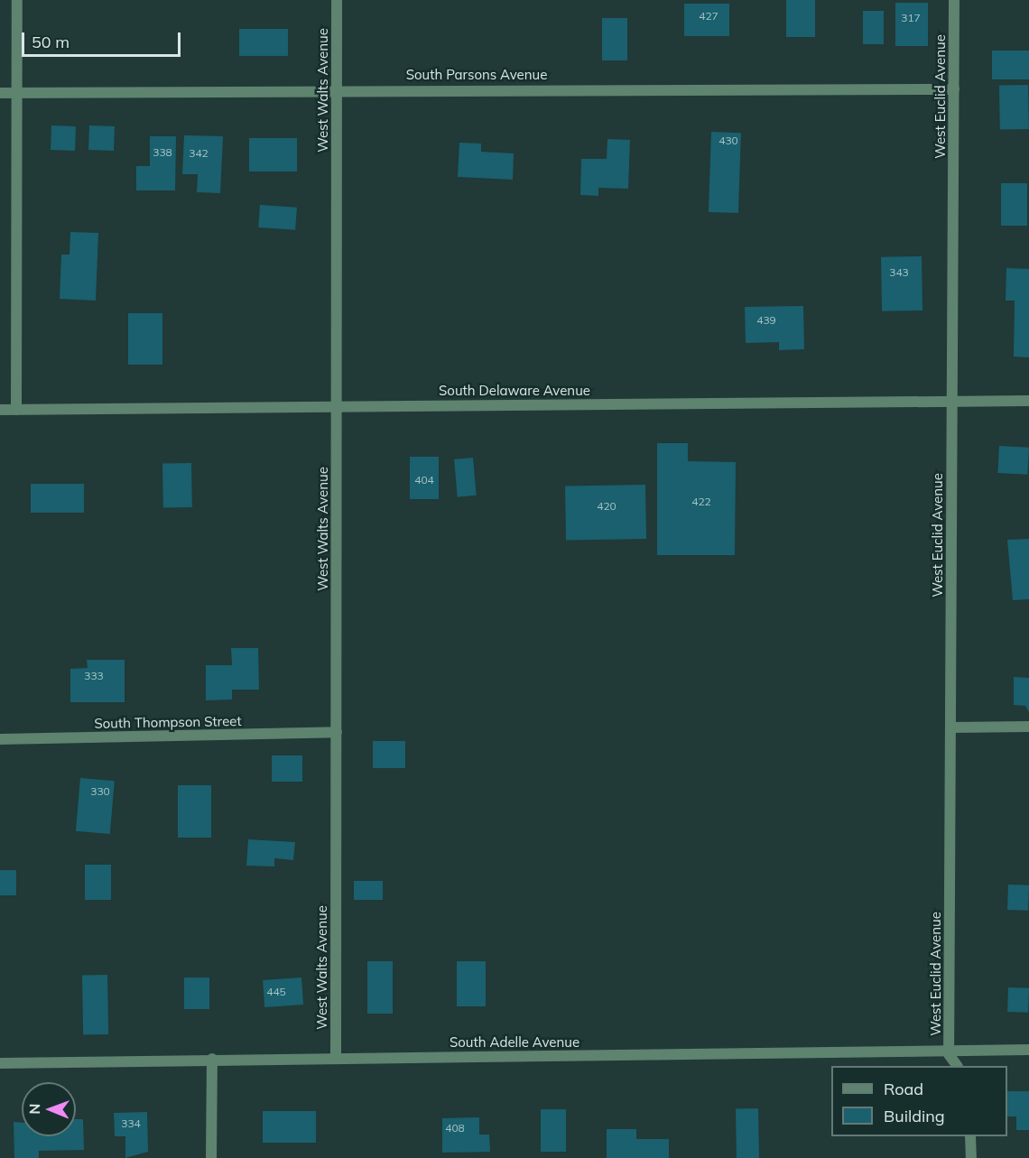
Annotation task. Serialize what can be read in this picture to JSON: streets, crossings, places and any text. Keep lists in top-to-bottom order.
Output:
{
  "streets": {
    "street": [
      "South Parsons Avenue",
      "West Walts Avenue",
      "West Euclid Avenue",
      "South Delaware Avenue",
      "South Thompson Street",
      "South Adelle Avenue"
    ]
  },
  "crossings": [
    ["South Parsons Avenue", "West Walts Avenue"],
    ["South Parsons Avenue", "West Euclid Avenue"],
    ["West Walts Avenue", "South Delaware Avenue"],
    ["West Walts Avenue", "South Thompson Street"],
    ["West Walts Avenue", "South Adelle Avenue"],
    ["West Euclid Avenue", "South Delaware Avenue"],
    ["West Euclid Avenue", "South Adelle Avenue"]
  ],
  "house_numbers": [
    "427",
    "317",
    "430",
    "338",
    "342",
    "343",
    "439",
    "404",
    "422",
    "420",
    "333",
    "330",
    "445",
    "334",
    "408"
  ],
  "legend": ["Road", "Building"],
  "scale_bar": "50 m",
  "north": "left"
}
